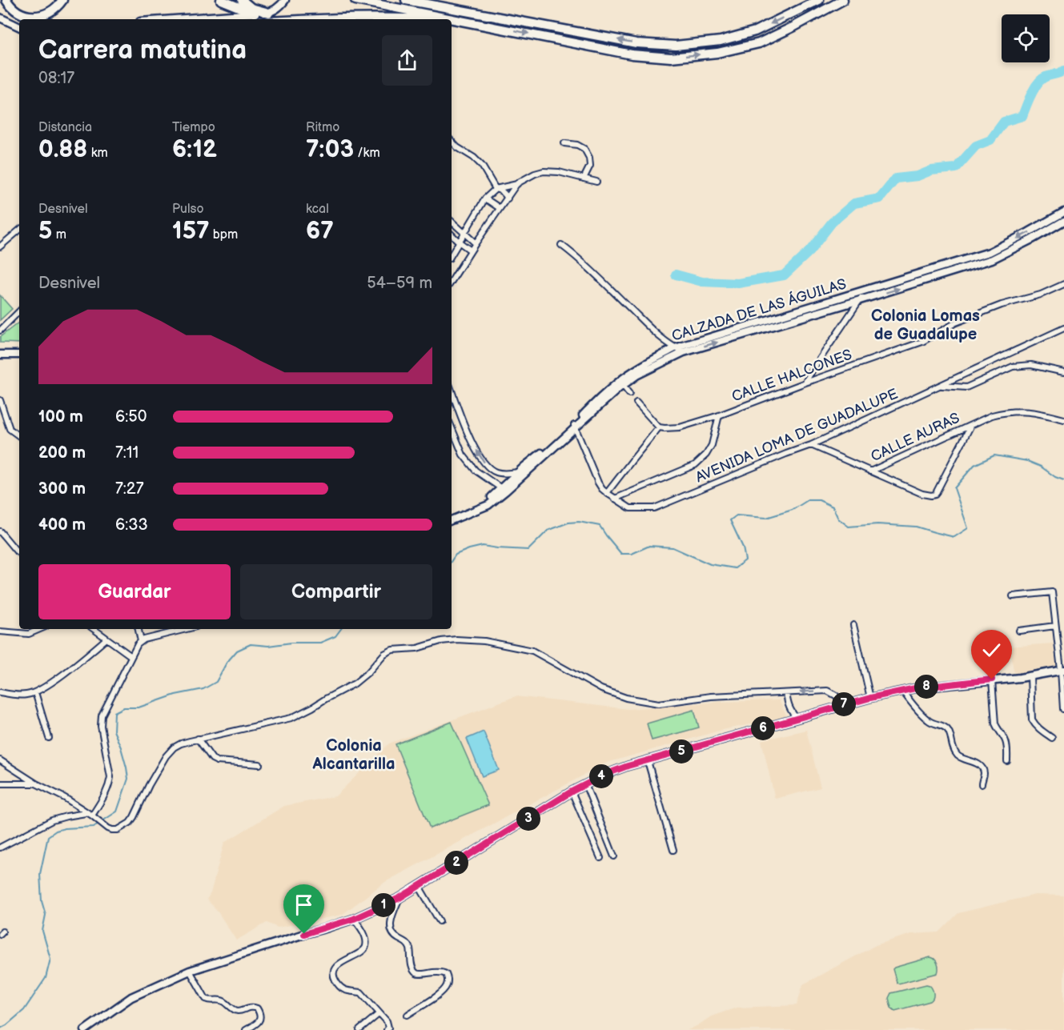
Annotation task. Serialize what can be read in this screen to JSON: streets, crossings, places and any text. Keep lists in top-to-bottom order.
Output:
{
  "streets": {
    "main road": ["CALZADA DE LAS ÁGUILAS"],
    "street": ["CALLE HALCONES", "AVENIDA LOMA DE GUADALUPE", "CALLE AURAS"]
  },
  "crossings": [
    ["CALZADA DE LAS ÁGUILAS", "AVENIDA LOMA DE GUADALUPE"]
  ],
  "districts": ["Colonia Lomas de Guadalupe", "Colonia Alcantarilla"],
  "page": {
    "heading": ["Carrera matutina", "08:17"],
    "stats": [
      ["Distancia", "0.88 km"],
      ["Tiempo", "6:12"],
      ["Ritmo", "7:03 /km"],
      ["Desnivel", "5 m"],
      ["Pulso", "157 bpm"],
      ["kcal", "67"]
    ],
    "chart": ["Desnivel", "54–59 m"],
    "list": [
      {
        "name": "100 m",
        "note": "6:50"
      },
      {
        "name": "200 m",
        "note": "7:11"
      },
      {
        "name": "300 m",
        "note": "7:27"
      },
      {
        "name": "400 m",
        "note": "6:33"
      }
    ],
    "buttons": ["Guardar", "Compartir"],
    "pins": [
      "8",
      "7",
      "6",
      "5",
      "4",
      "3",
      "2",
      "1"
    ]
  }
}
